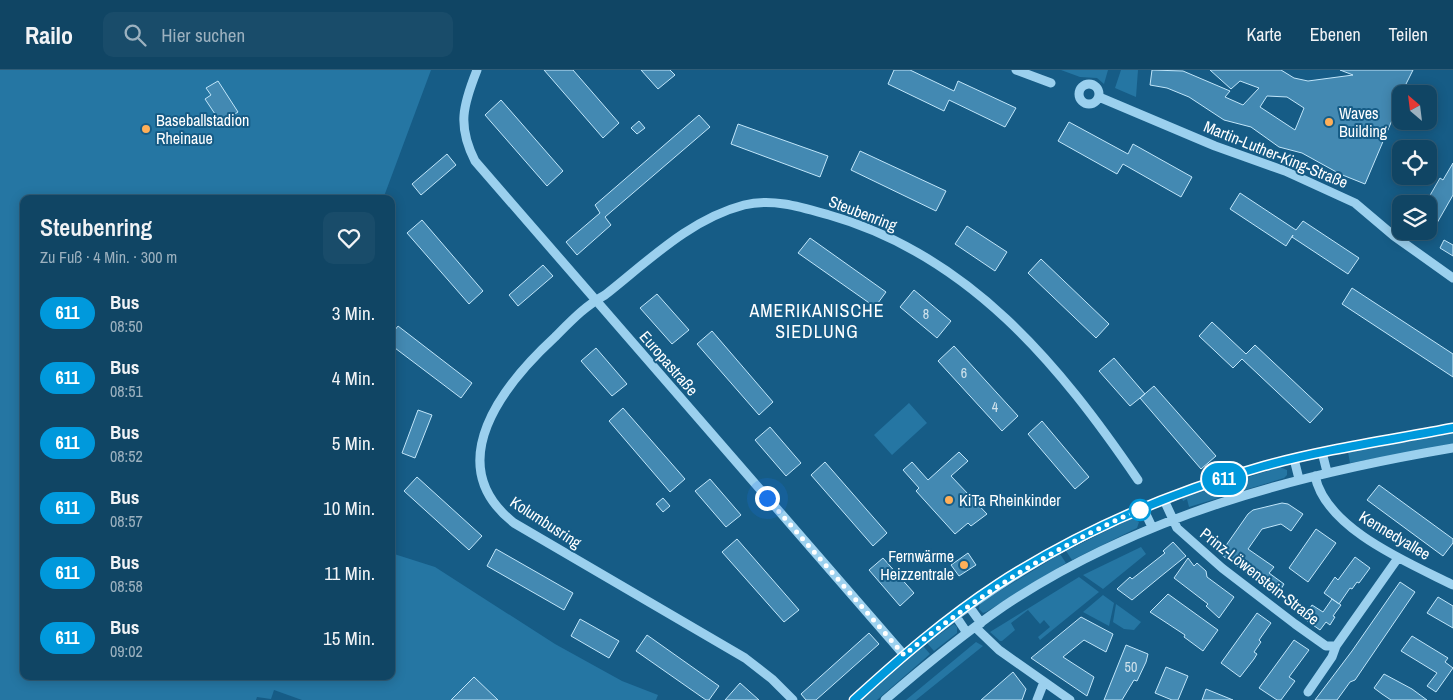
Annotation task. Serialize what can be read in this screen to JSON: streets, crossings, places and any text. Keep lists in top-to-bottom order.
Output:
{
  "streets": {
    "street": [
      "Martin-Luther-King-Straße",
      "Steubenring",
      "Europastraße",
      "Kolumbusring",
      "Kennedyallee",
      "Prinz-Löwenstein-Straße"
    ]
  },
  "crossings": [
    ["Steubenring", "Europastraße"],
    ["Steubenring", "Kolumbusring"],
    ["Europastraße", "Kolumbusring"]
  ],
  "districts": ["AMERIKANISCHE SIEDLUNG"],
  "places": [
    "Waves Building",
    "Baseballstadion Rheinaue",
    "KiTa Rheinkinder",
    "Fernwärme Heizzentrale"
  ],
  "lines": ["bus line 611"],
  "house_numbers": [
    "8",
    "6",
    "4",
    "50"
  ],
  "north": "top left",
  "page": {
    "header": "Railo",
    "search": "Hier suchen",
    "nav": ["Karte", "Ebenen", "Teilen"],
    "on_map": "611",
    "heading": ["Steubenring", "Zu Fuß · 4 Min. · 300 m"],
    "list": [
      {
        "mark": "611",
        "name": "Bus",
        "note": "08:50",
        "value": "3 Min."
      },
      {
        "mark": "611",
        "name": "Bus",
        "note": "08:51",
        "value": "4 Min."
      },
      {
        "mark": "611",
        "name": "Bus",
        "note": "08:52",
        "value": "5 Min."
      },
      {
        "mark": "611",
        "name": "Bus",
        "note": "08:57",
        "value": "10 Min."
      },
      {
        "mark": "611",
        "name": "Bus",
        "note": "08:58",
        "value": "11 Min."
      },
      {
        "mark": "611",
        "name": "Bus",
        "note": "09:02",
        "value": "15 Min."
      }
    ]
  }
}
